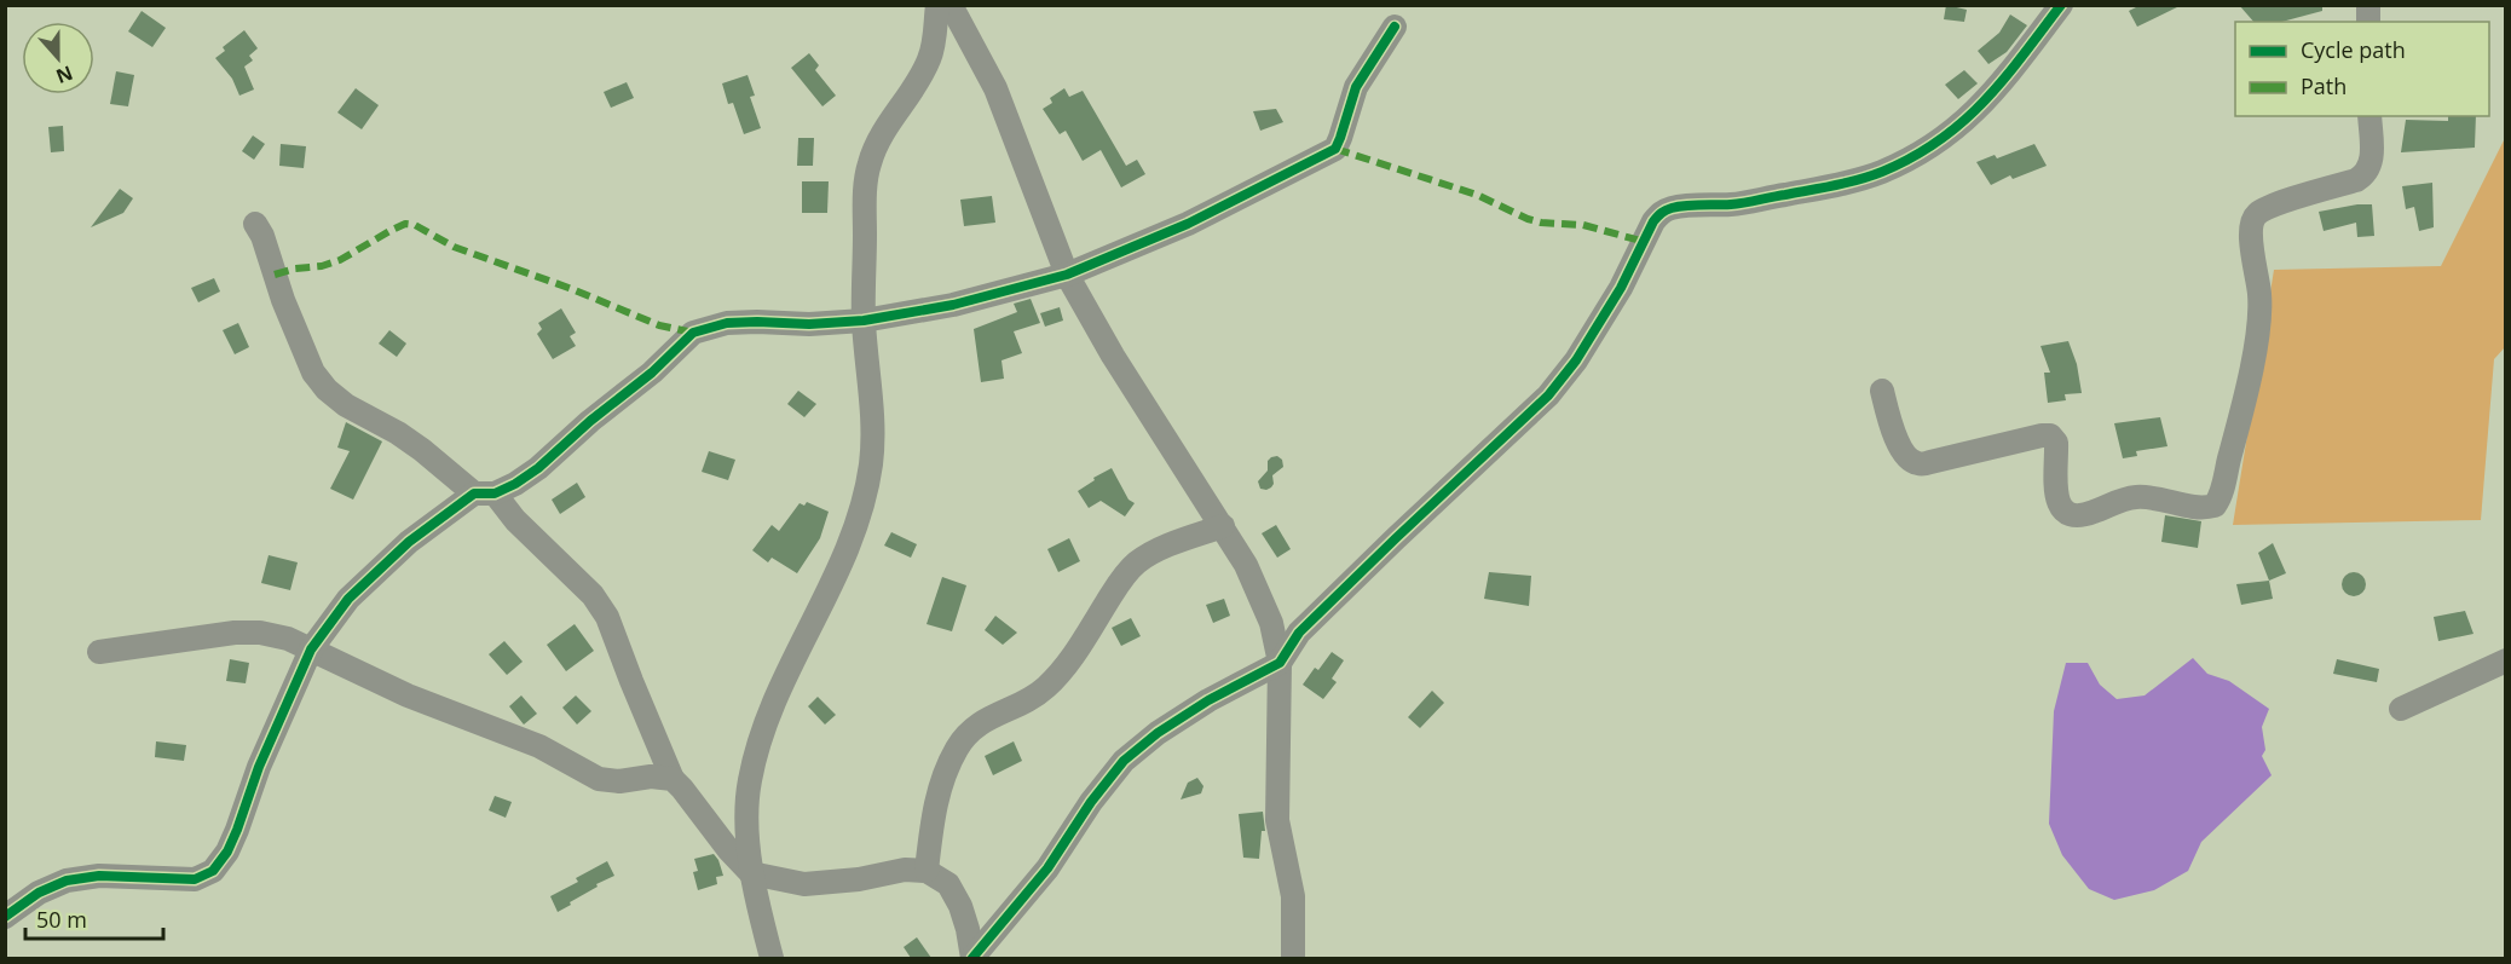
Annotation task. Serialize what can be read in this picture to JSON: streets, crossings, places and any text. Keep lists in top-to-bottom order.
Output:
{
  "legend": ["Cycle path", "Path"],
  "scale_bar": "50 m",
  "north": "bottom"
}
